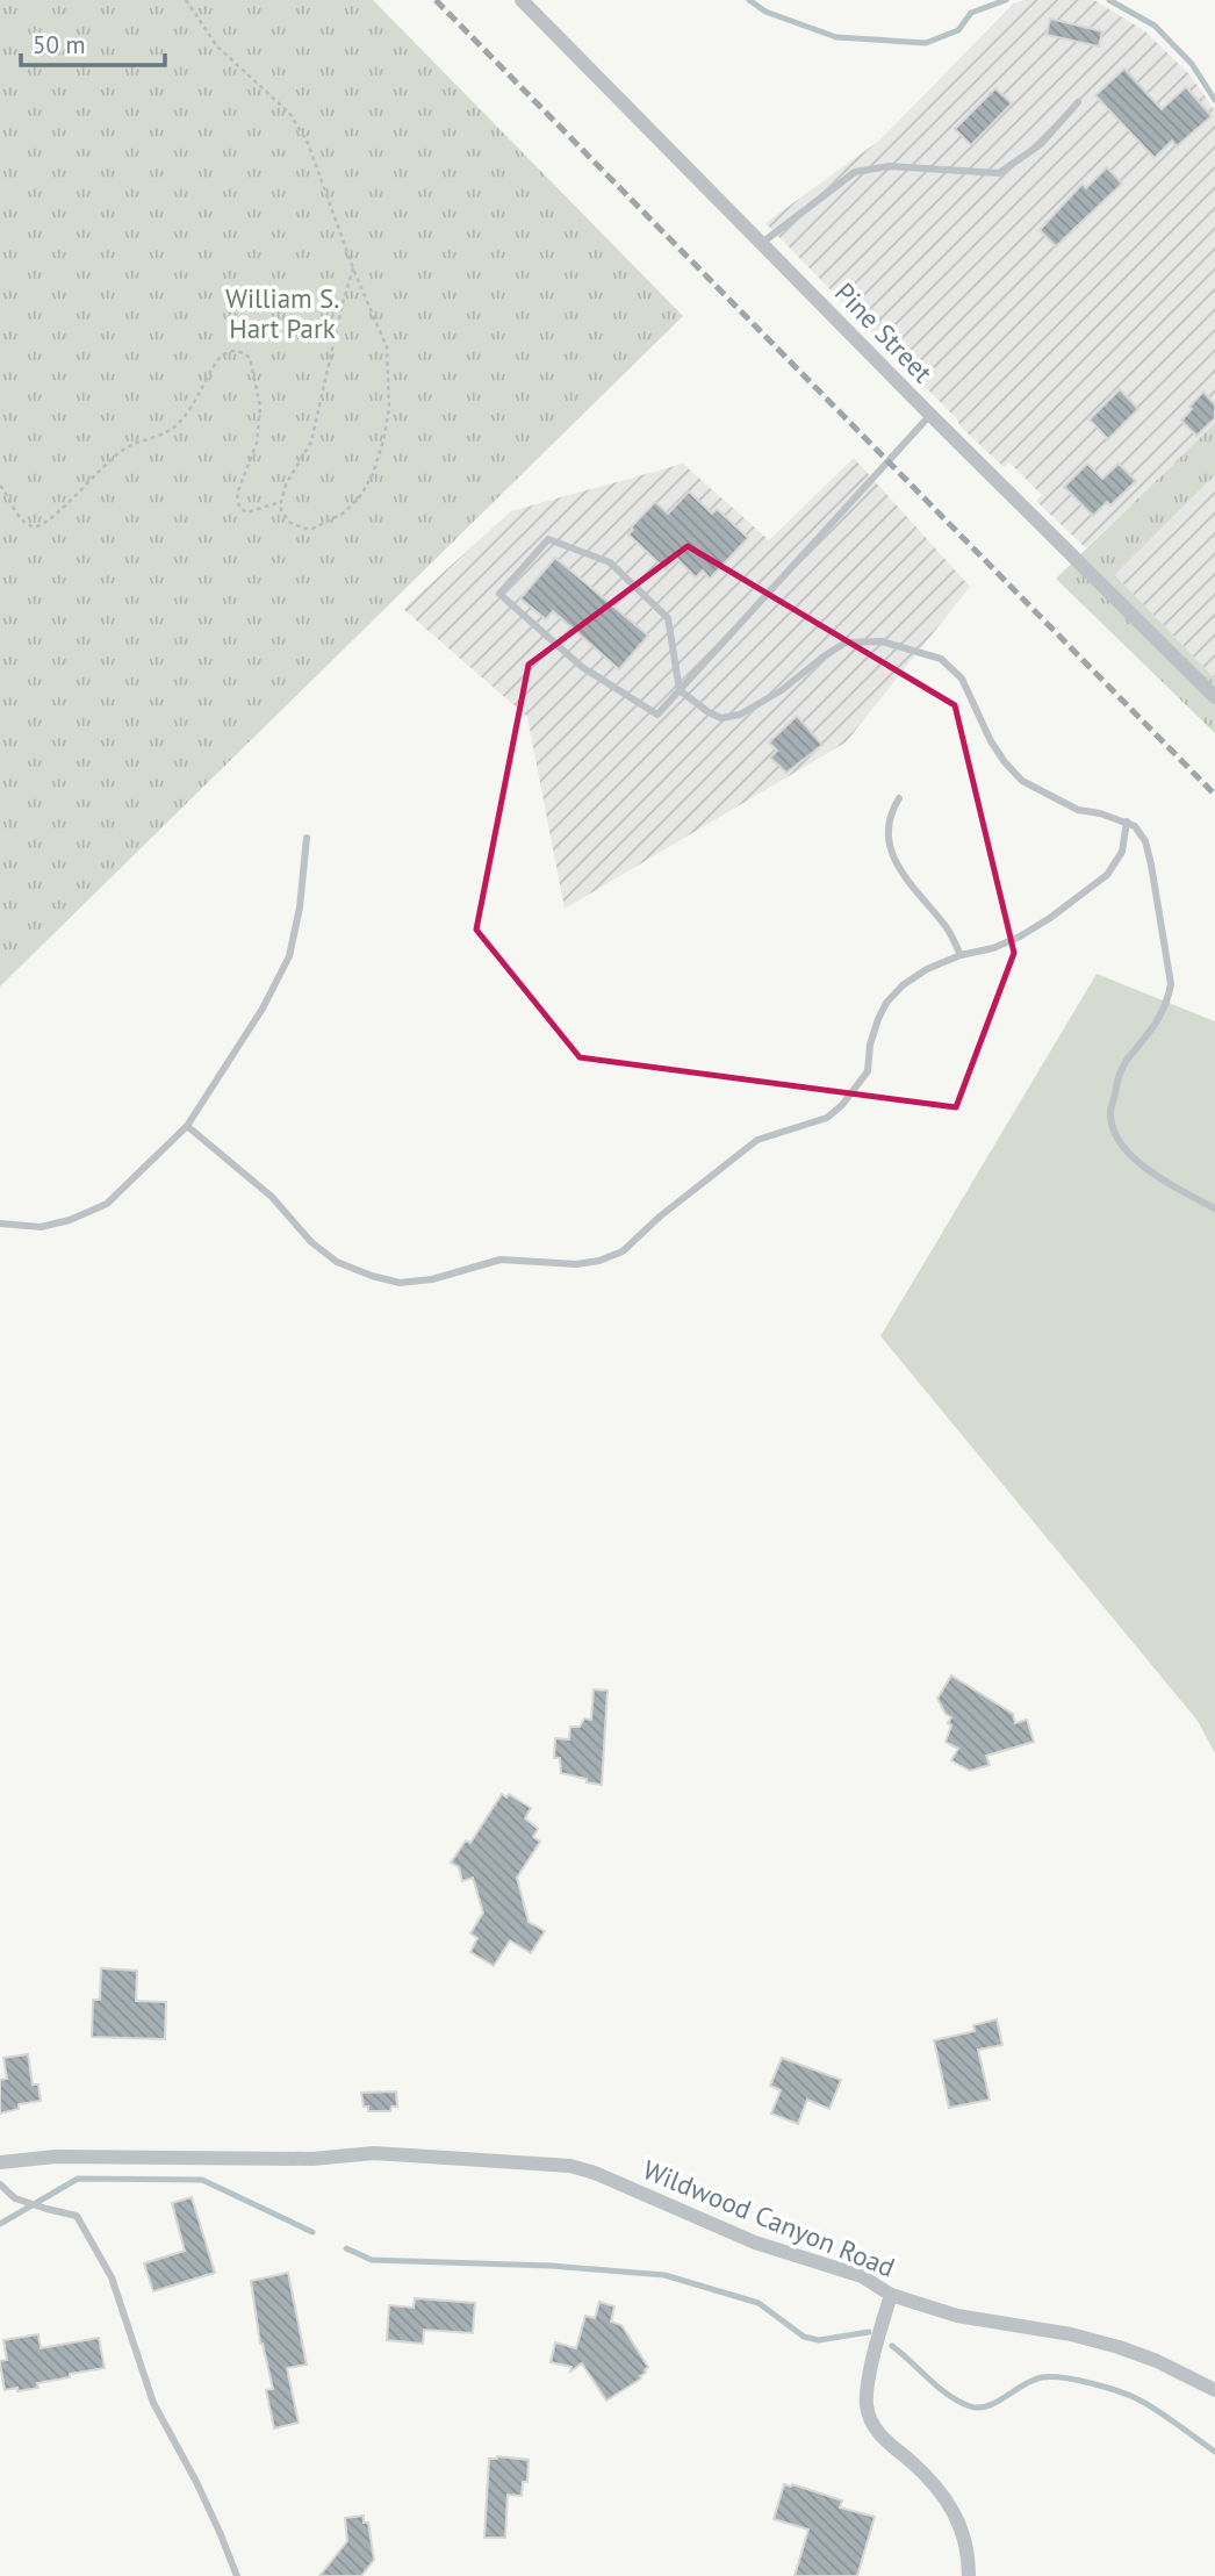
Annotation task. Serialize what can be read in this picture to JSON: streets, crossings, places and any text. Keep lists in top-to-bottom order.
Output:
{
  "streets": {
    "street": ["Pine Street", "Wildwood Canyon Road"]
  },
  "parks": ["William S. Hart Park"],
  "scale_bar": "50 m"
}
